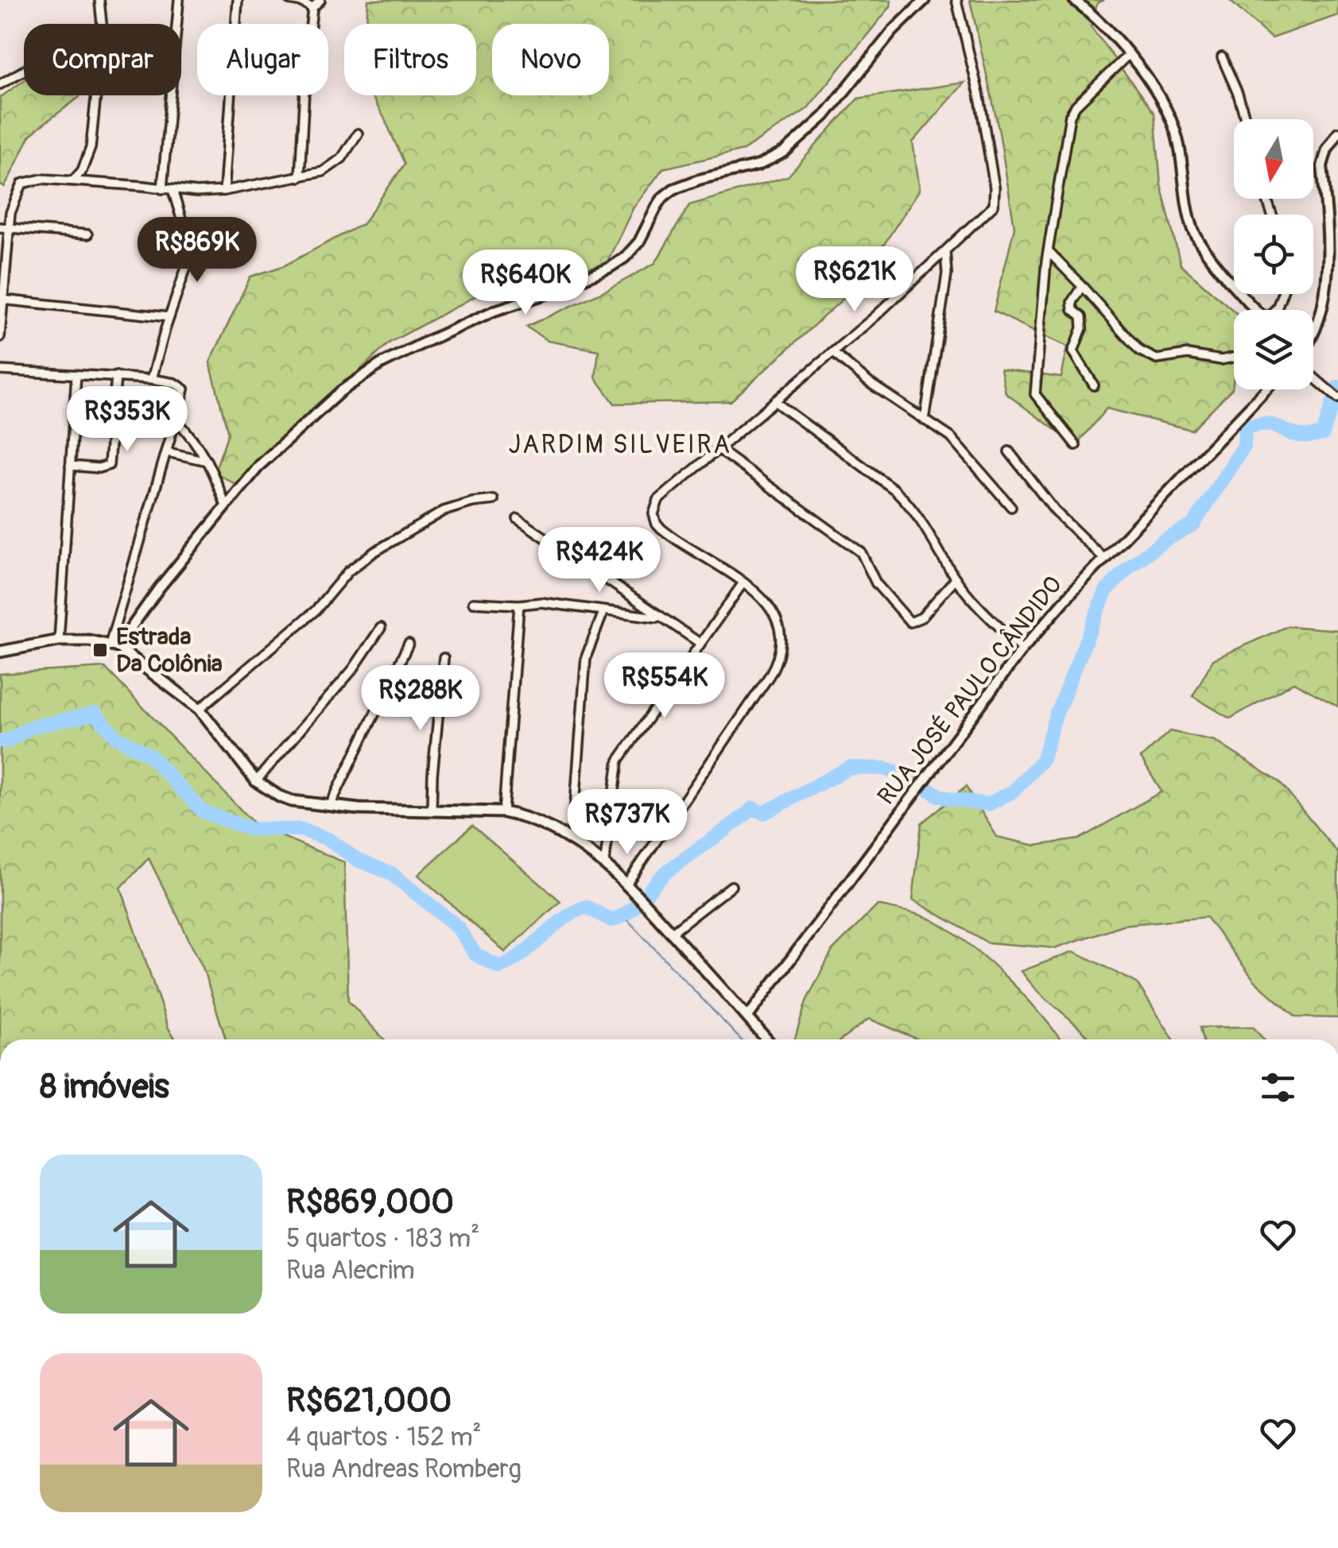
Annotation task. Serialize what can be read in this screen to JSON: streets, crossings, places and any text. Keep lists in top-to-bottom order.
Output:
{
  "streets": {
    "street": ["RUA JOSÉ PAULO CÂNDIDO"]
  },
  "districts": ["JARDIM SILVEIRA"],
  "places": {
    "transit": ["Estrada Da Colônia"]
  },
  "north": "bottom",
  "page": {
    "chip": [
      "Comprar",
      "Alugar",
      "Filtros",
      "Novo"
    ],
    "price": [
      "R$869K",
      "R$621K",
      "R$640K",
      "R$353K",
      "R$424K",
      "R$554K",
      "R$288K",
      "R$737K"
    ],
    "heading": "8 imóveis",
    "list": [
      {
        "name": "R$869,000",
        "note": "5 quartos · 183 m² · Rua Alecrim"
      },
      {
        "name": "R$621,000",
        "note": "4 quartos · 152 m² · Rua Andreas Romberg"
      }
    ]
  }
}
